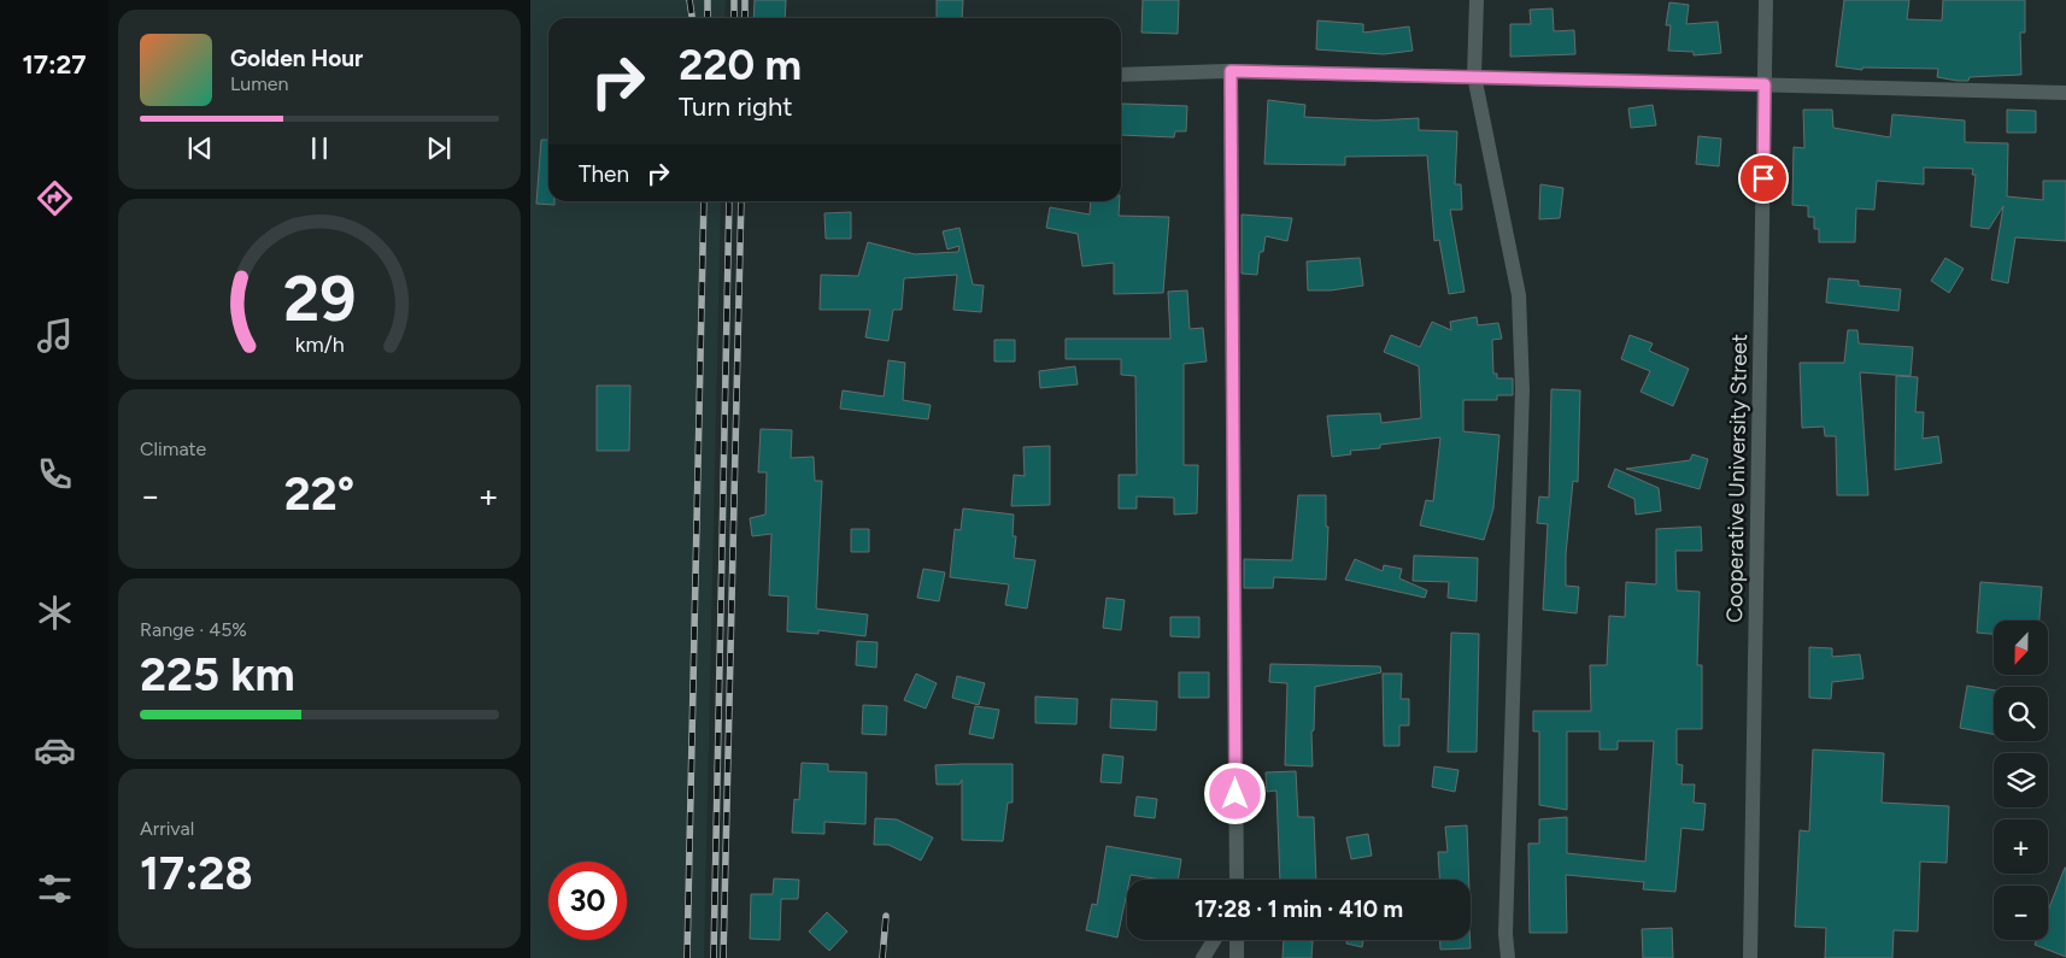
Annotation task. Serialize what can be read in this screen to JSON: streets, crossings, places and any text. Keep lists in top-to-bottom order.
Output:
{
  "streets": {
    "street": ["Cooperative University Street"]
  },
  "north": "bottom",
  "page": {
    "tabs": "17:27",
    "turn": ["220 m", "Turn right"],
    "song": ["Golden Hour", "Lumen"],
    "then": "Then",
    "tile": [
      "Climate",
      ["Range · 45%", "225 km"],
      ["Arrival", "17:28"]
    ],
    "heat": ["−", "22°", "+"],
    "map_buttons": ["+", "−"],
    "limit": "30",
    "trip": "17:28 · 1 min · 410 m",
    "gauge": ["29", "km/h"]
  }
}
